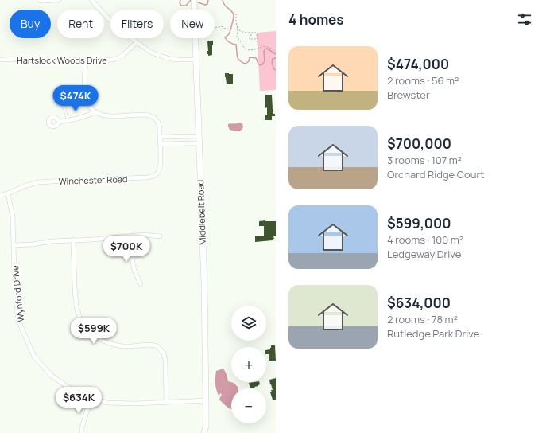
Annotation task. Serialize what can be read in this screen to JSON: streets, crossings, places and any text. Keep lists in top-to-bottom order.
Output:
{
  "streets": {
    "street": [
      "Hartslock Woods Drive",
      "Winchester Road",
      "Middlebelt Road",
      "Wynford Drive"
    ]
  },
  "crossings": [
    ["Winchester Road", "Wynford Drive"],
    ["Middlebelt Road", "Wynford Drive"]
  ],
  "page": {
    "heading": "4 homes",
    "chip": [
      "Buy",
      "Rent",
      "Filters",
      "New"
    ],
    "list": [
      {
        "name": "$474,000",
        "note": "2 rooms · 56 m² · Brewster"
      },
      {
        "name": "$700,000",
        "note": "3 rooms · 107 m² · Orchard Ridge Court"
      },
      {
        "name": "$599,000",
        "note": "4 rooms · 100 m² · Ledgeway Drive"
      },
      {
        "name": "$634,000",
        "note": "2 rooms · 78 m² · Rutledge Park Drive"
      }
    ],
    "price": [
      "$474K",
      "$700K",
      "$599K",
      "$634K"
    ],
    "map_buttons": ["+", "−"]
  }
}
